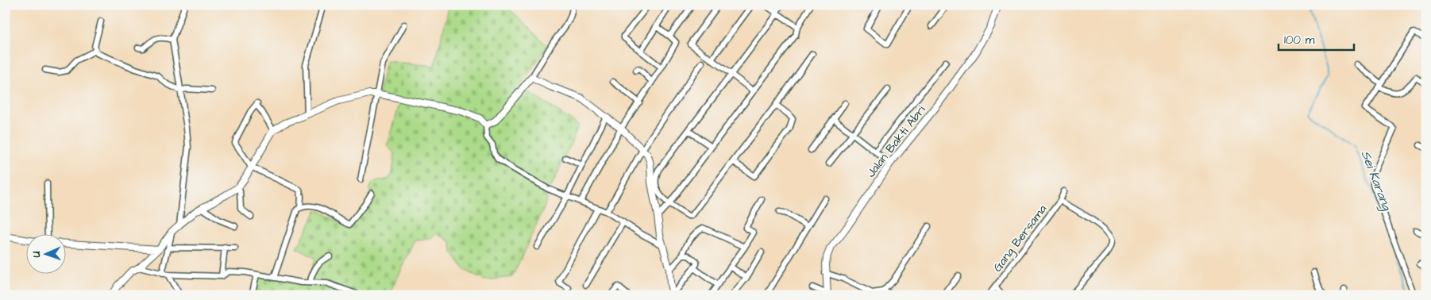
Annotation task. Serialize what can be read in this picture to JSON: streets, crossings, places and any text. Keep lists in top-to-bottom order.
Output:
{
  "streets": {
    "street": ["Jalan Bakti Abri", "Gang Bersama"]
  },
  "water": ["Sei Karang"],
  "scale_bar": "100 m",
  "north": "left"
}
